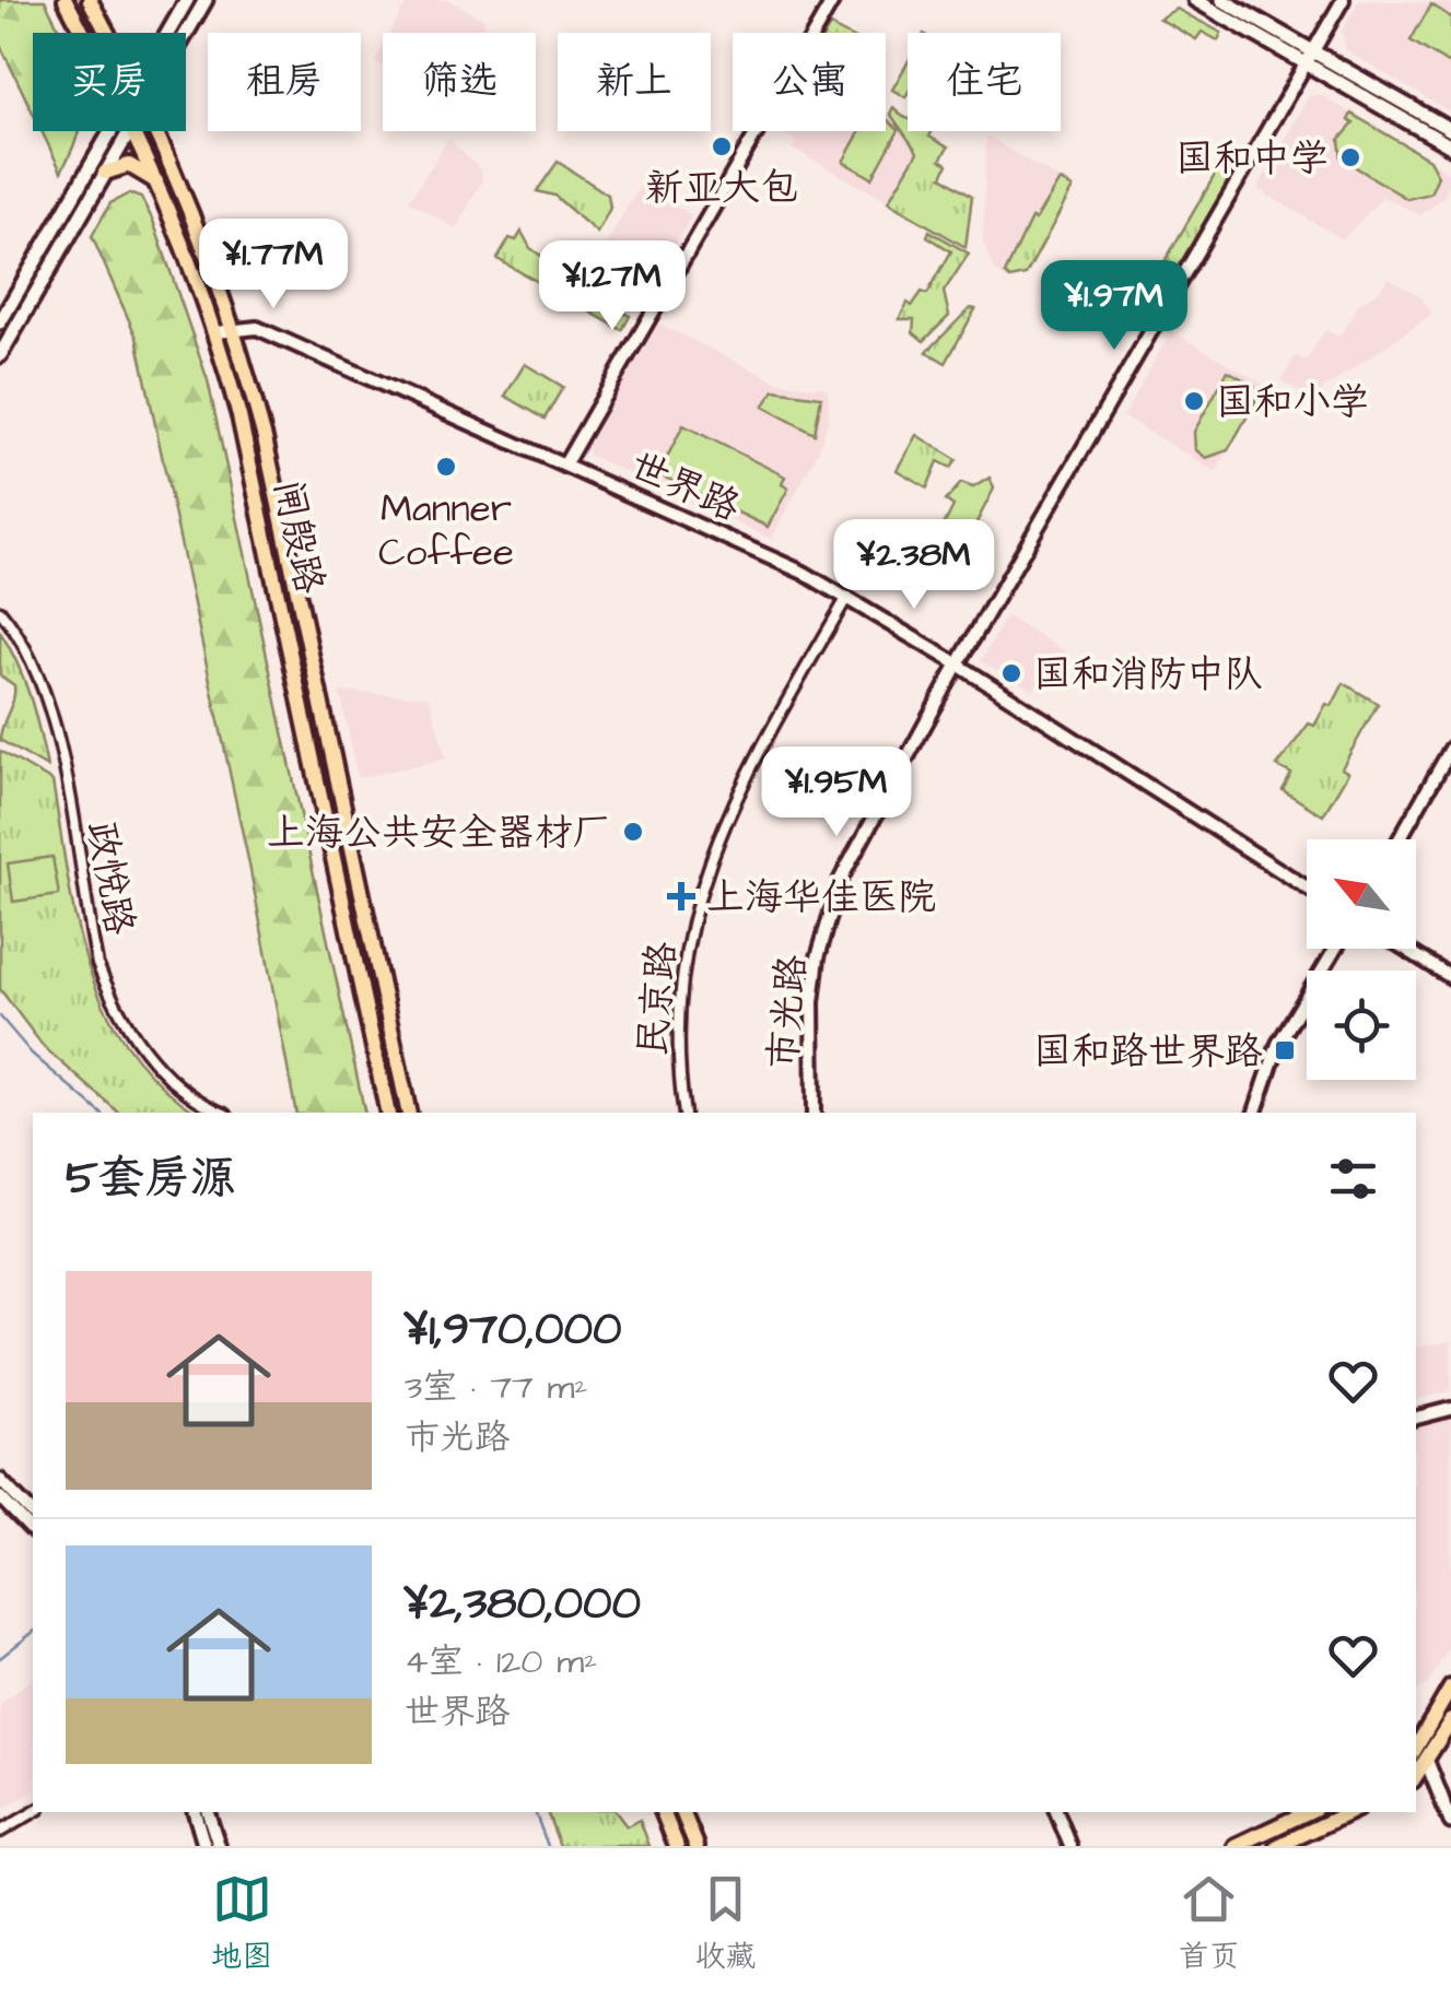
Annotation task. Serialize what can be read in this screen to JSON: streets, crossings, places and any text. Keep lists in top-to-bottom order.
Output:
{
  "streets": {
    "main road": ["闸殷路"],
    "street": [
      "世界路",
      "政悦路",
      "民京路",
      "市光路"
    ]
  },
  "crossings": [
    ["世界路", "闸殷路"],
    ["世界路", "民京路"],
    ["世界路", "市光路"]
  ],
  "places": {
    "other": [
      "新亚大包",
      "国和中学",
      "国和小学",
      "Manner Coffee",
      "国和消防中队",
      "上海公共安全器材厂"
    ],
    "health": ["上海华佳医院"],
    "transit": ["国和路世界路"]
  },
  "north": "top left",
  "page": {
    "chip": [
      "买房",
      "租房",
      "筛选",
      "新上",
      "公寓",
      "住宅"
    ],
    "price": [
      "¥1.77M",
      "¥1.27M",
      "¥1.97M",
      "¥2.38M",
      "¥1.95M"
    ],
    "heading": "5套房源",
    "list": [
      {
        "name": "¥1,970,000",
        "note": "3室 · 77 m² · 市光路"
      },
      {
        "name": "¥2,380,000",
        "note": "4室 · 120 m² · 世界路"
      }
    ],
    "tabs": ["地图", "收藏", "首页"]
  }
}
